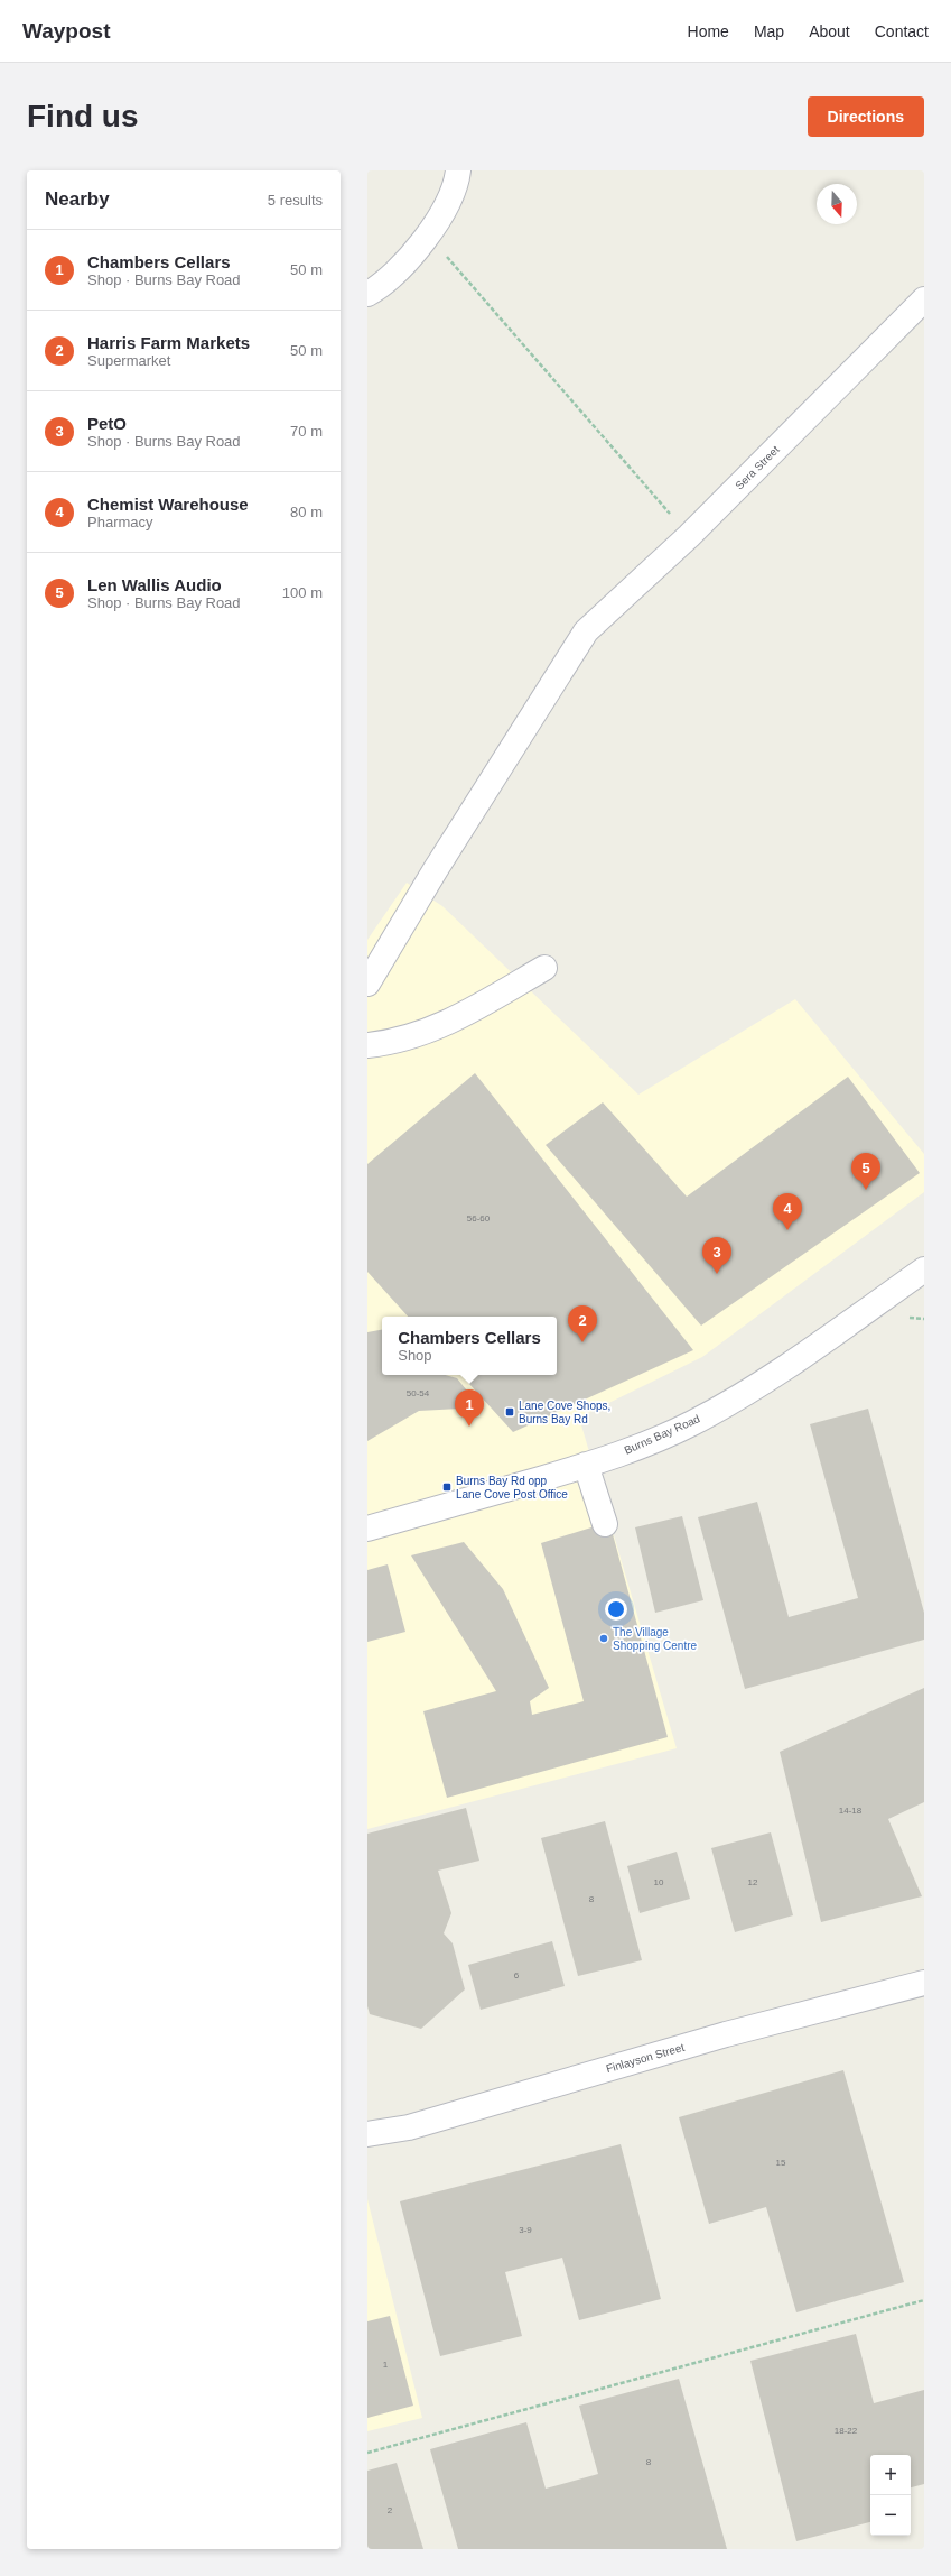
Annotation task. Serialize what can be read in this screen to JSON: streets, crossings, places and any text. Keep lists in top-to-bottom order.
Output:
{
  "streets": {
    "street": ["Sera Street", "Burns Bay Road", "Finlayson Street"]
  },
  "places": {
    "transit": ["Lane Cove Shops, Burns Bay Rd", "Burns Bay Rd opp Lane Cove Post Office"],
    "other": ["The Village Shopping Centre"]
  },
  "house_numbers": [
    "56-60",
    "50-54",
    "14-18",
    "10",
    "12",
    "8",
    "6",
    "15",
    "3-9",
    "1",
    "18-22",
    "8",
    "2"
  ],
  "north": "bottom",
  "page": {
    "header": "Waypost",
    "nav": [
      "Home",
      "Map",
      "About",
      "Contact"
    ],
    "buttons": "Directions",
    "title": "Find us",
    "heading": ["Nearby", "5 results"],
    "list": [
      {
        "mark": "1",
        "name": "Chambers Cellars",
        "note": "Shop · Burns Bay Road",
        "value": "50 m"
      },
      {
        "mark": "2",
        "name": "Harris Farm Markets",
        "note": "Supermarket",
        "value": "50 m"
      },
      {
        "mark": "3",
        "name": "PetO",
        "note": "Shop · Burns Bay Road",
        "value": "70 m"
      },
      {
        "mark": "4",
        "name": "Chemist Warehouse",
        "note": "Pharmacy",
        "value": "80 m"
      },
      {
        "mark": "5",
        "name": "Len Wallis Audio",
        "note": "Shop · Burns Bay Road",
        "value": "100 m"
      }
    ],
    "pins": [
      "5",
      "4",
      "3",
      "2",
      "1"
    ],
    "popup": ["Chambers Cellars", "Shop"],
    "map_buttons": ["+", "−"]
  }
}
